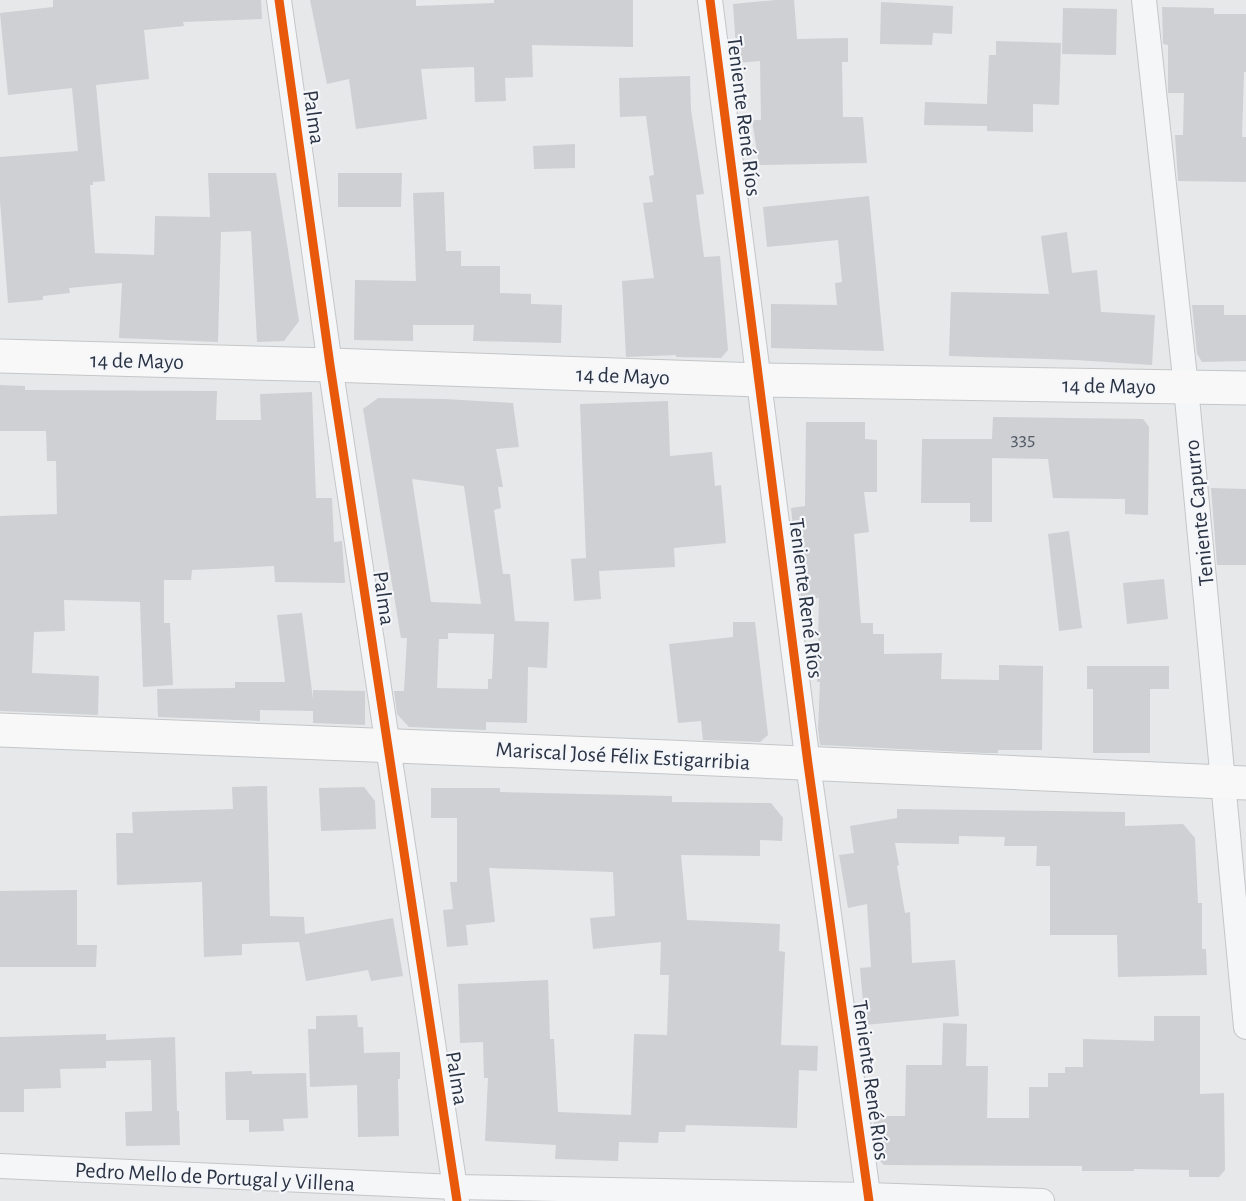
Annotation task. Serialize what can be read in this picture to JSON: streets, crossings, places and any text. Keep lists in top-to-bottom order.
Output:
{
  "streets": {
    "main road": ["14 de Mayo", "Mariscal José Félix Estigarribia"],
    "street": [
      "Teniente René Ríos",
      "Palma",
      "Teniente Capurro",
      "Pedro Mello de Portugal y Villena"
    ]
  },
  "crossings": [
    ["Teniente René Ríos", "14 de Mayo"],
    ["Teniente René Ríos", "Mariscal José Félix Estigarribia"],
    ["Teniente René Ríos", "Pedro Mello de Portugal y Villena"],
    ["Palma", "14 de Mayo"],
    ["Palma", "Mariscal José Félix Estigarribia"],
    ["Palma", "Pedro Mello de Portugal y Villena"],
    ["14 de Mayo", "Teniente Capurro"],
    ["Teniente Capurro", "Mariscal José Félix Estigarribia"]
  ],
  "house_numbers": ["335"]
}
